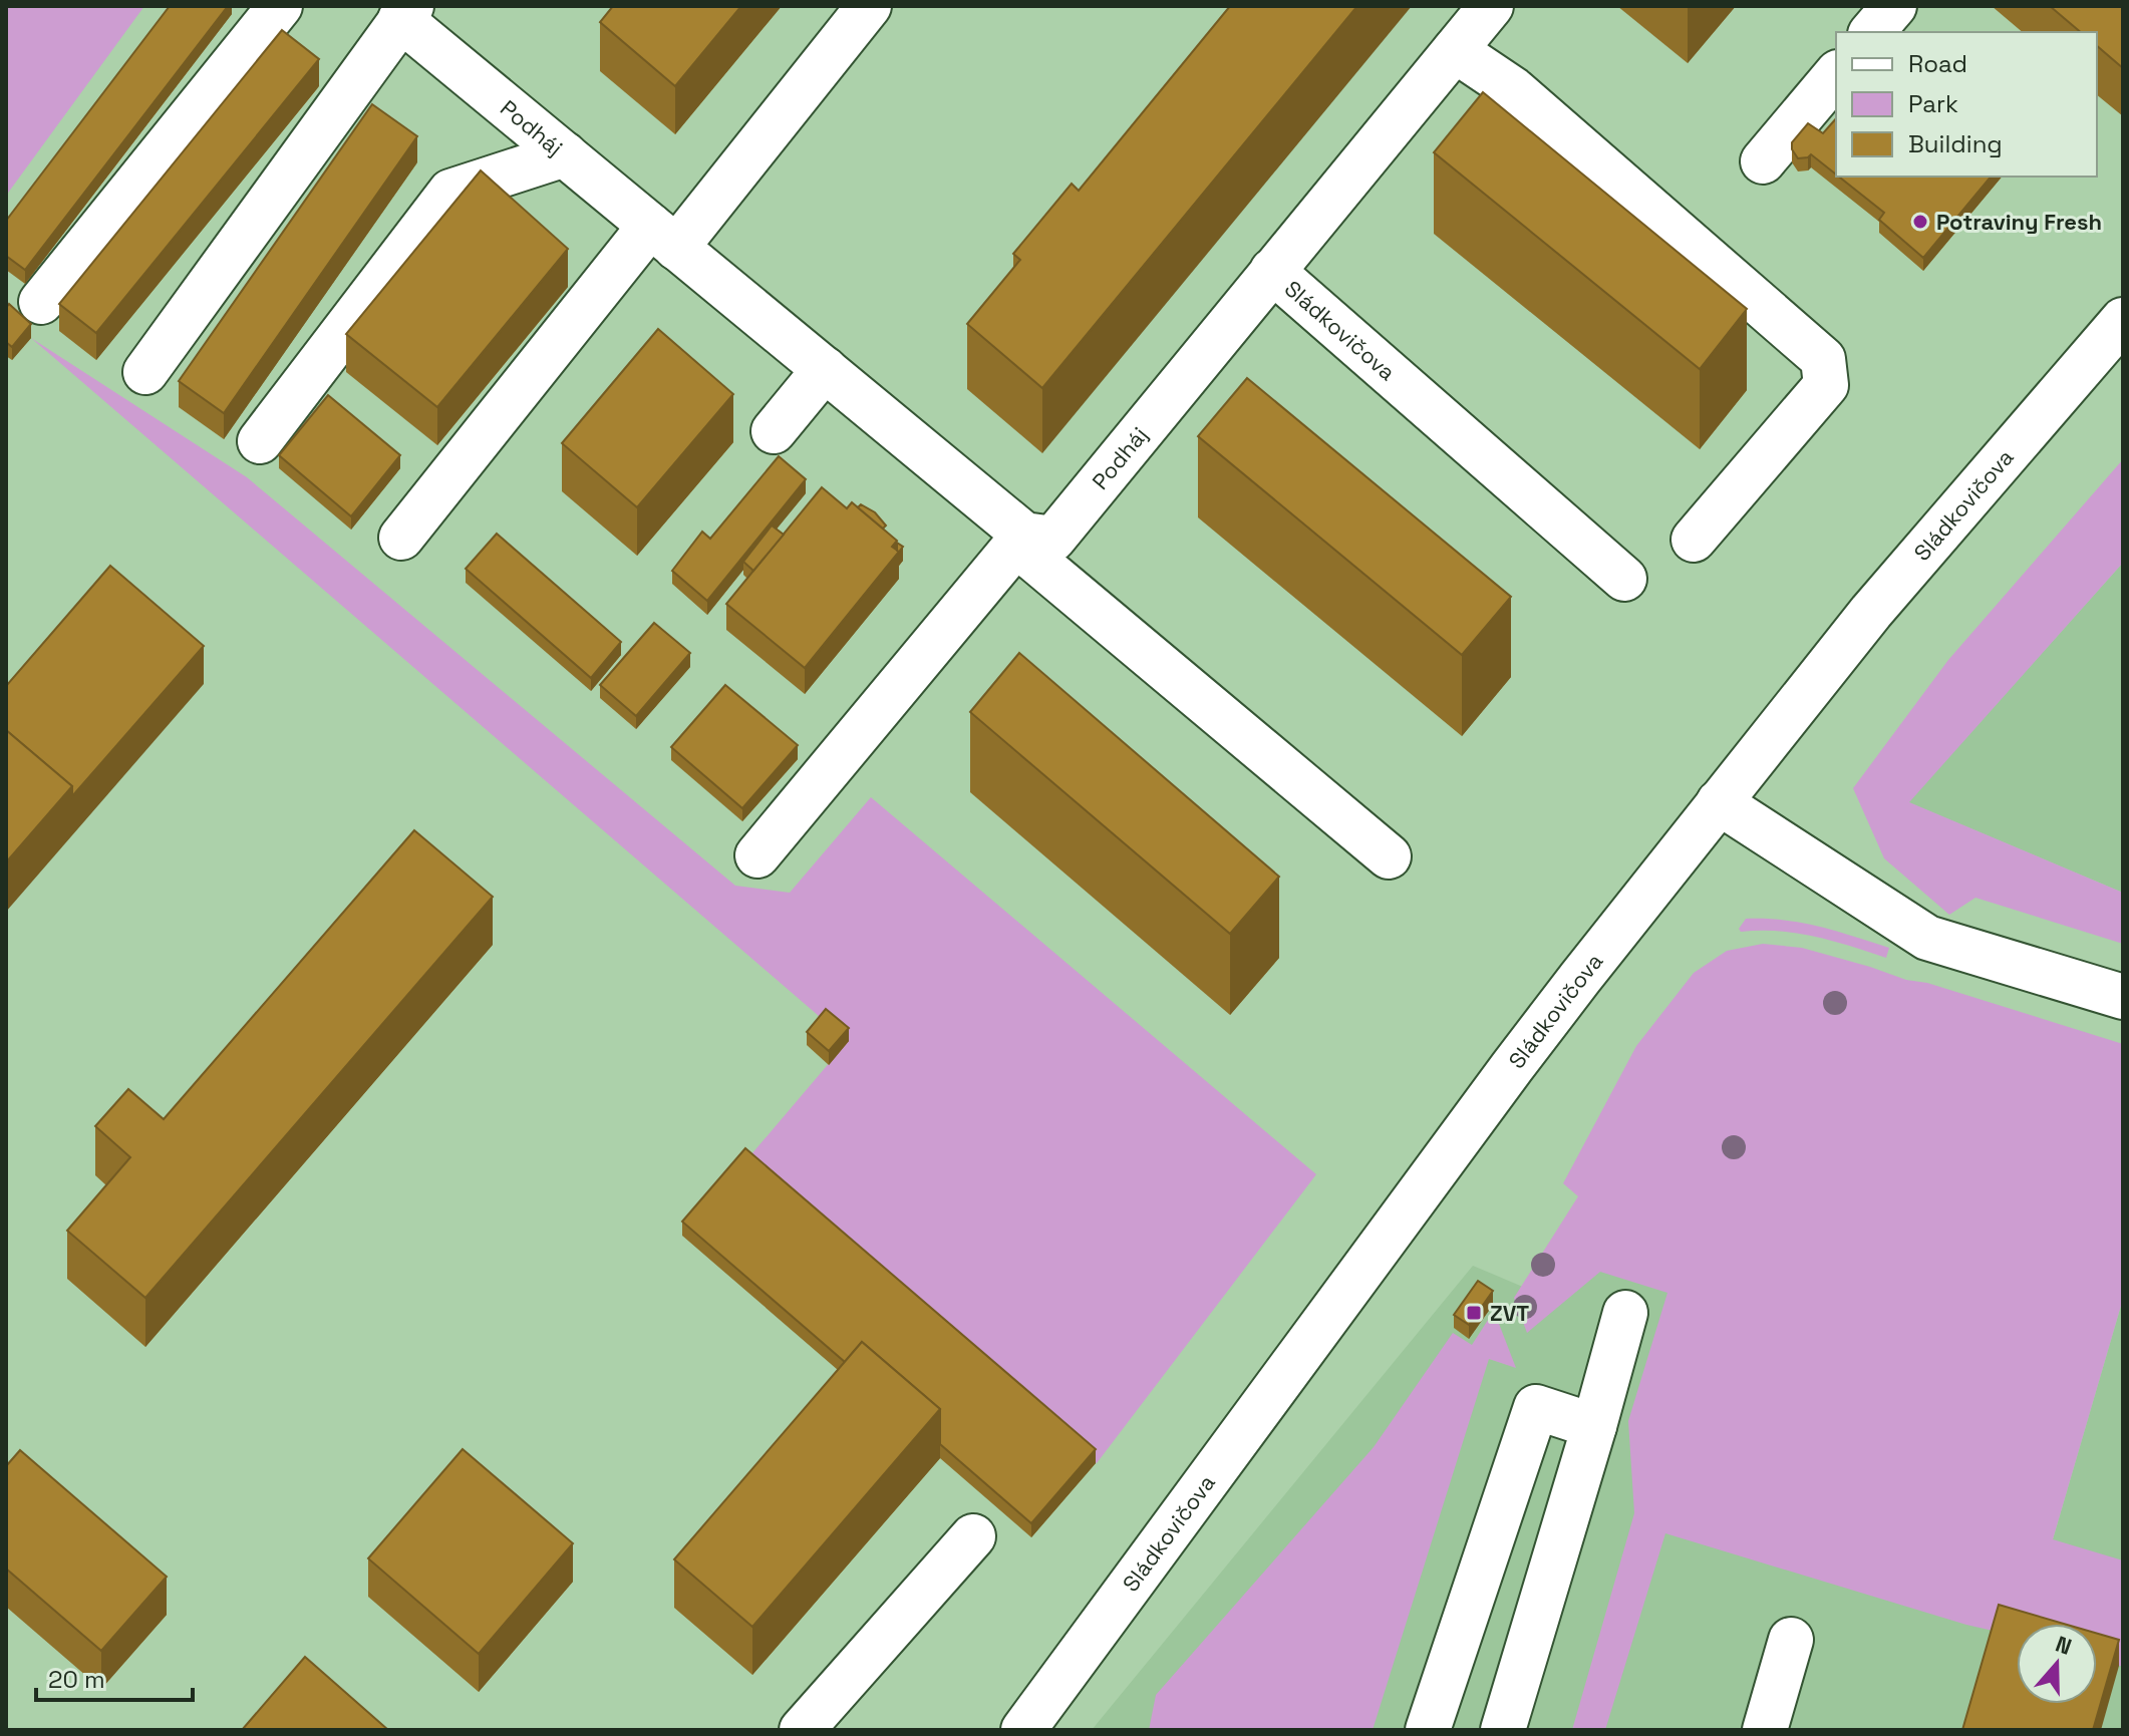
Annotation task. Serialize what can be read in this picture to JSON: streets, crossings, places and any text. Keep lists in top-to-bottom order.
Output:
{
  "streets": {
    "street": ["Podháj", "Sládkovičova"]
  },
  "crossings": [
    ["Podháj", "Sládkovičova"]
  ],
  "places": {
    "other": ["Potraviny Fresh"],
    "transit": ["ZVT"]
  },
  "legend": ["Road", "Park", "Building"],
  "scale_bar": "20 m",
  "north": "top"
}
